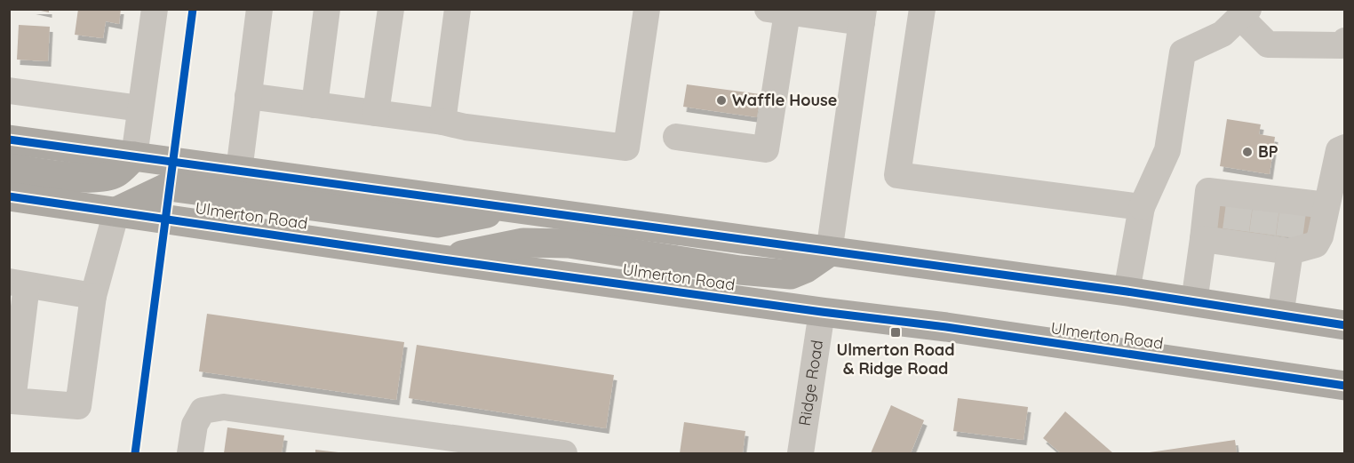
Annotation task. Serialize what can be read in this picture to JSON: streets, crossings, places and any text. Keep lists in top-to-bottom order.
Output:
{
  "streets": {
    "main road": ["Ulmerton Road"],
    "street": ["Ridge Road"]
  },
  "crossings": [
    ["Ulmerton Road", "Ridge Road"]
  ],
  "places": {
    "other": ["Waffle House", "BP"],
    "transit": ["Ulmerton Road & Ridge Road"]
  }
}
